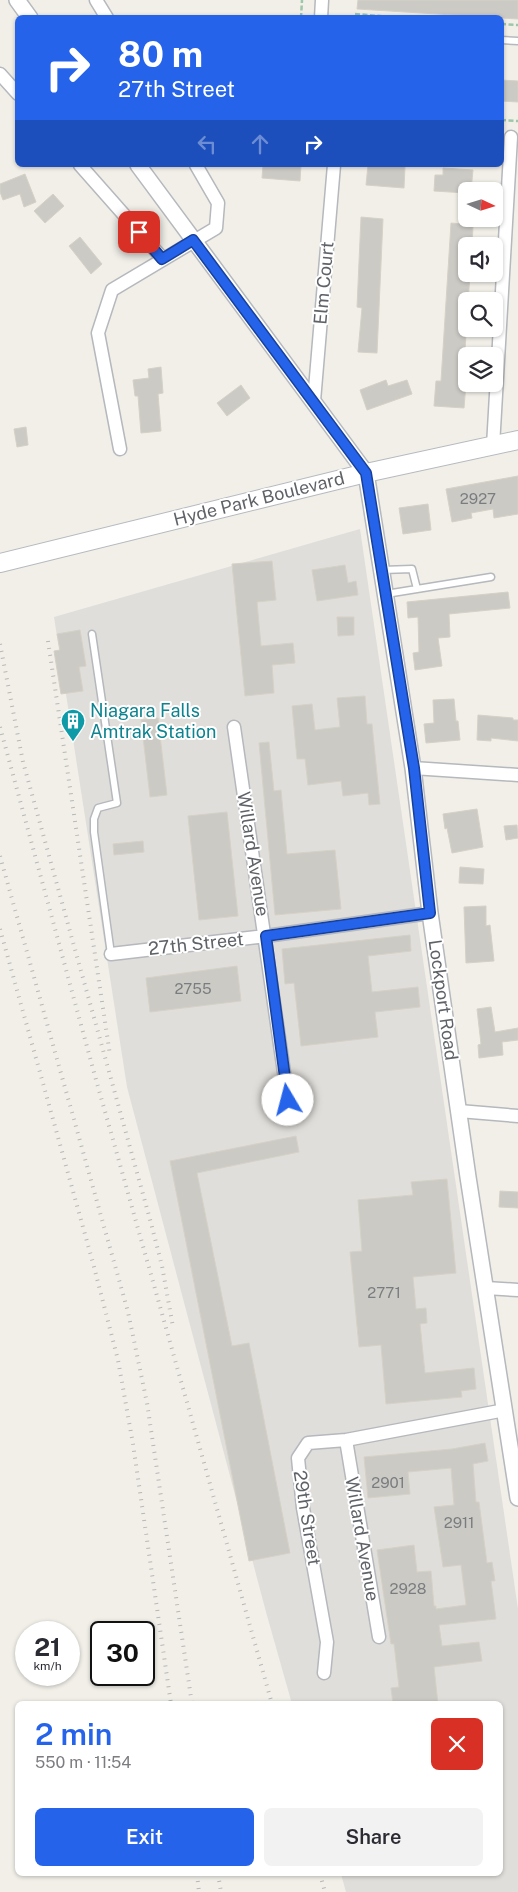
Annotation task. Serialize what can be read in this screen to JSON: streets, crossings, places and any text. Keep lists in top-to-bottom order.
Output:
{
  "streets": {
    "main road": ["Hyde Park Boulevard"],
    "street": [
      "Elm Court",
      "Willard Avenue",
      "27th Street",
      "Lockport Road",
      "29th Street"
    ]
  },
  "crossings": [
    ["Hyde Park Boulevard", "Lockport Road"],
    ["Willard Avenue", "27th Street"],
    ["Willard Avenue", "29th Street"],
    ["27th Street", "Lockport Road"],
    ["Lockport Road", "29th Street"]
  ],
  "places": {
    "building": ["Niagara Falls Amtrak Station"]
  },
  "house_numbers": [
    "2927",
    "2755",
    "2771",
    "2901",
    "2911",
    "2928"
  ],
  "north": "right",
  "page": {
    "turn": ["80 m", "27th Street"],
    "speed": "21 km/h",
    "limit": "30",
    "heading": ["2 min", "550 m · 11:54"],
    "buttons": ["Exit", "Share"]
  }
}
